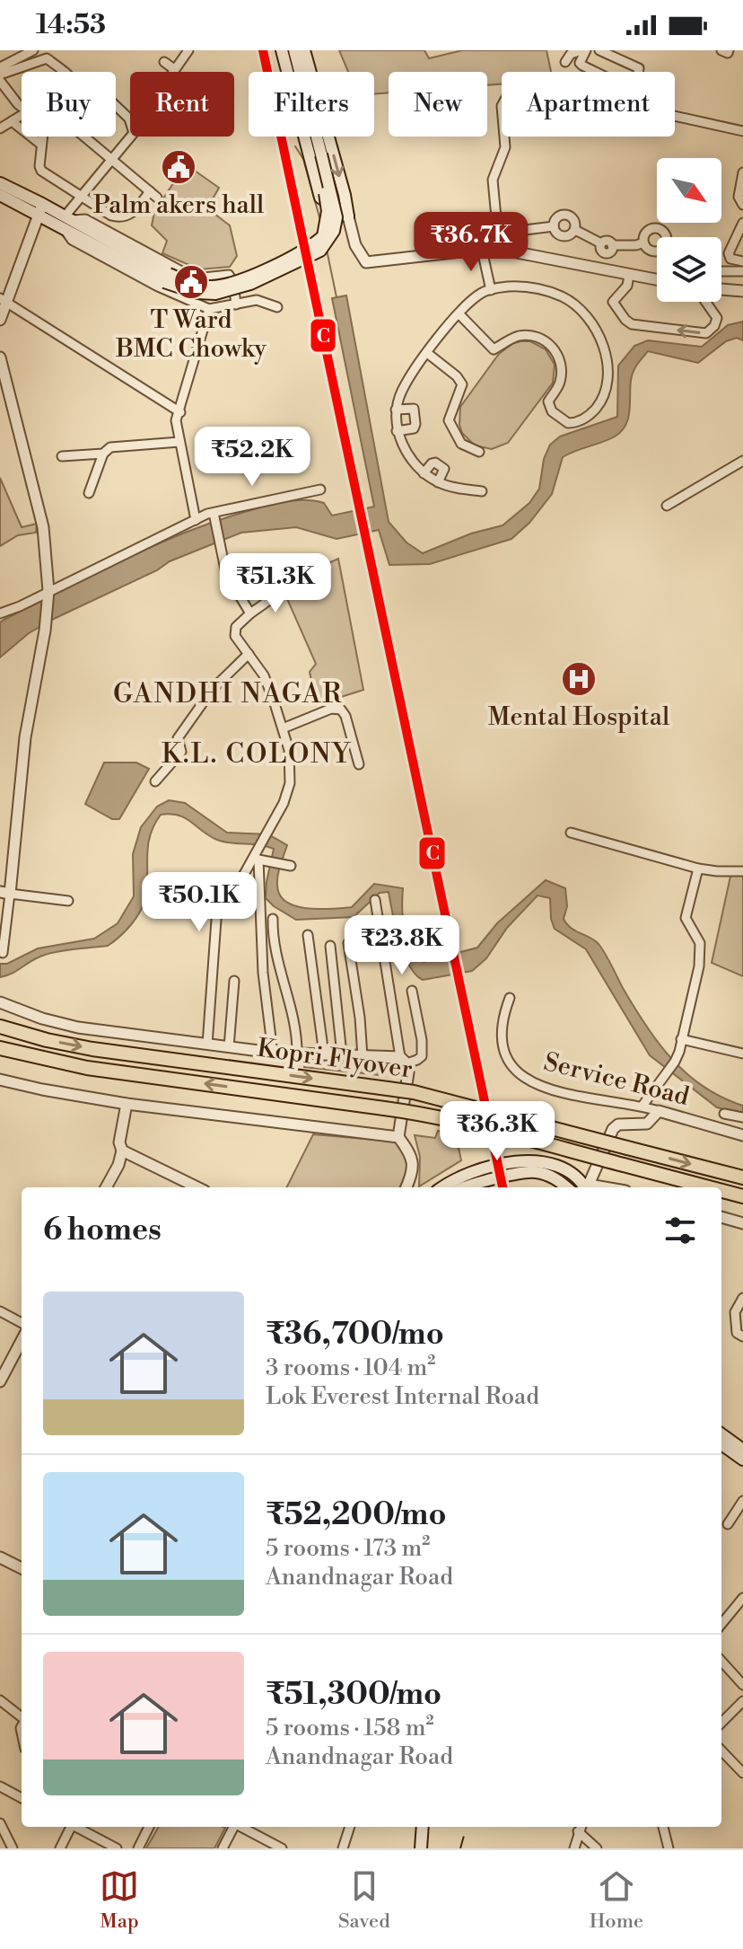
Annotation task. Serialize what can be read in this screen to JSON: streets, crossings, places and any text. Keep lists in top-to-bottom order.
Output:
{
  "streets": {
    "highway": ["Kopri Flyover"],
    "street": ["Service Road"]
  },
  "districts": ["GANDHI NAGAR", "K.L. COLONY"],
  "places": {
    "public building": ["Palm akers hall", "T Ward BMC Chowky"],
    "hospital": ["Mental Hospital"]
  },
  "lines": ["transit line C"],
  "north": "bottom right",
  "page": {
    "status": "14:53",
    "chip": [
      "Buy",
      "Rent",
      "Filters",
      "New",
      "Apartment"
    ],
    "price": [
      "₹36.7K",
      "₹52.2K",
      "₹51.3K",
      "₹50.1K",
      "₹23.8K",
      "₹36.3K"
    ],
    "heading": "6 homes",
    "list": [
      {
        "name": "₹36,700/mo",
        "note": "3 rooms · 104 m² · Lok Everest Internal Road"
      },
      {
        "name": "₹52,200/mo",
        "note": "5 rooms · 173 m² · Anandnagar Road"
      },
      {
        "name": "₹51,300/mo",
        "note": "5 rooms · 158 m² · Anandnagar Road"
      }
    ],
    "tabs": ["Map", "Saved", "Home"]
  }
}
